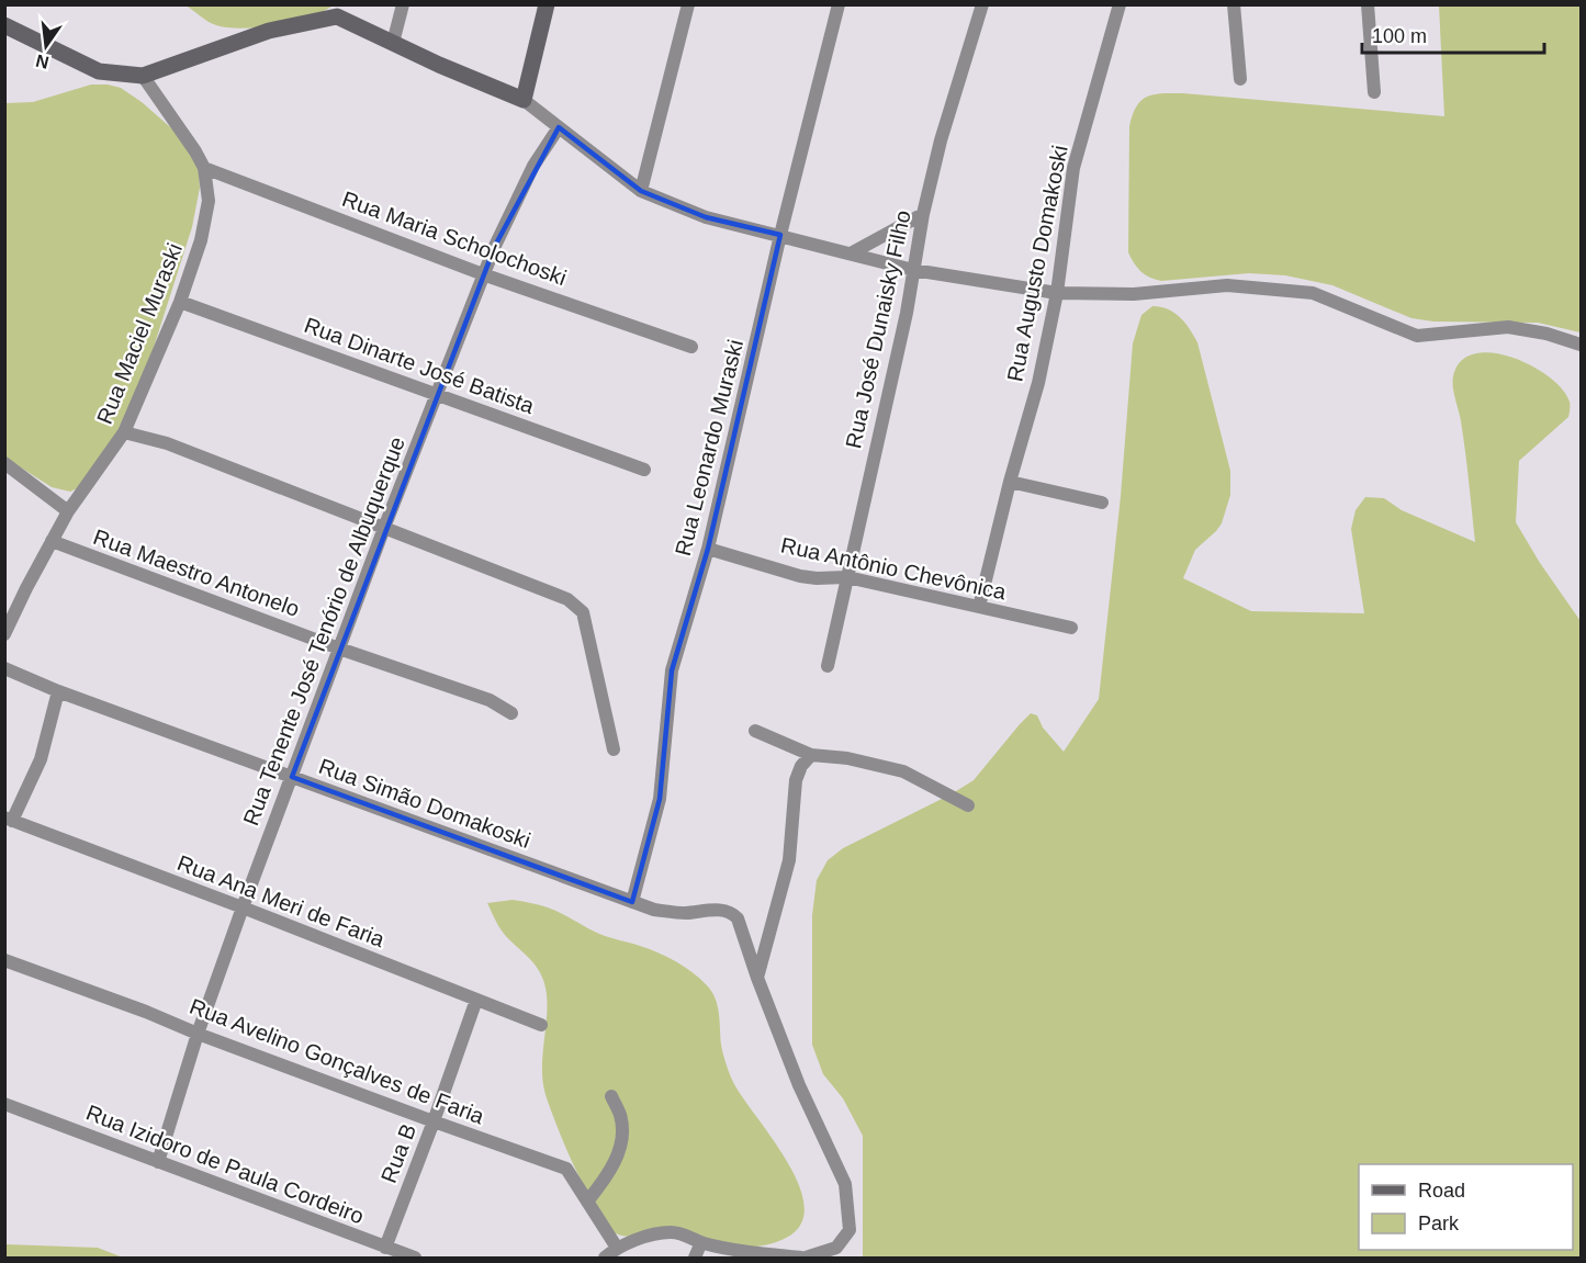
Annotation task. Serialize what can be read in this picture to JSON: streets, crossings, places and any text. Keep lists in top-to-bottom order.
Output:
{
  "streets": {
    "street": [
      "Rua Maria Scholochoski",
      "Rua Augusto Domakoski",
      "Rua José Dunaisky Filho",
      "Rua Maciel Muraski",
      "Rua Dinarte José Batista",
      "Rua Leonardo Muraski",
      "Rua Antônio Chevônica",
      "Rua Maestro Antonelo",
      "Rua Tenente José Tenório de Albuquerque",
      "Rua Simão Domakoski",
      "Rua Ana Meri de Faria",
      "Rua Avelino Gonçalves de Faria",
      "Rua B",
      "Rua Izidoro de Paula Cordeiro"
    ]
  },
  "crossings": [
    ["Rua Maria Scholochoski", "Rua Maciel Muraski"],
    ["Rua Maria Scholochoski", "Rua Tenente José Tenório de Albuquerque"],
    ["Rua Augusto Domakoski", "Rua Antônio Chevônica"],
    ["Rua José Dunaisky Filho", "Rua Antônio Chevônica"],
    ["Rua Maciel Muraski", "Rua Dinarte José Batista"],
    ["Rua Maciel Muraski", "Rua Maestro Antonelo"],
    ["Rua Dinarte José Batista", "Rua Tenente José Tenório de Albuquerque"],
    ["Rua Leonardo Muraski", "Rua Antônio Chevônica"],
    ["Rua Leonardo Muraski", "Rua Simão Domakoski"],
    ["Rua Maestro Antonelo", "Rua Tenente José Tenório de Albuquerque"],
    ["Rua Tenente José Tenório de Albuquerque", "Rua Simão Domakoski"],
    ["Rua Tenente José Tenório de Albuquerque", "Rua Ana Meri de Faria"],
    ["Rua Tenente José Tenório de Albuquerque", "Rua Avelino Gonçalves de Faria"],
    ["Rua Tenente José Tenório de Albuquerque", "Rua Izidoro de Paula Cordeiro"],
    ["Rua Ana Meri de Faria", "Rua B"],
    ["Rua Avelino Gonçalves de Faria", "Rua B"],
    ["Rua B", "Rua Izidoro de Paula Cordeiro"]
  ],
  "legend": ["Road", "Park"],
  "scale_bar": "100 m",
  "north": "bottom"
}
